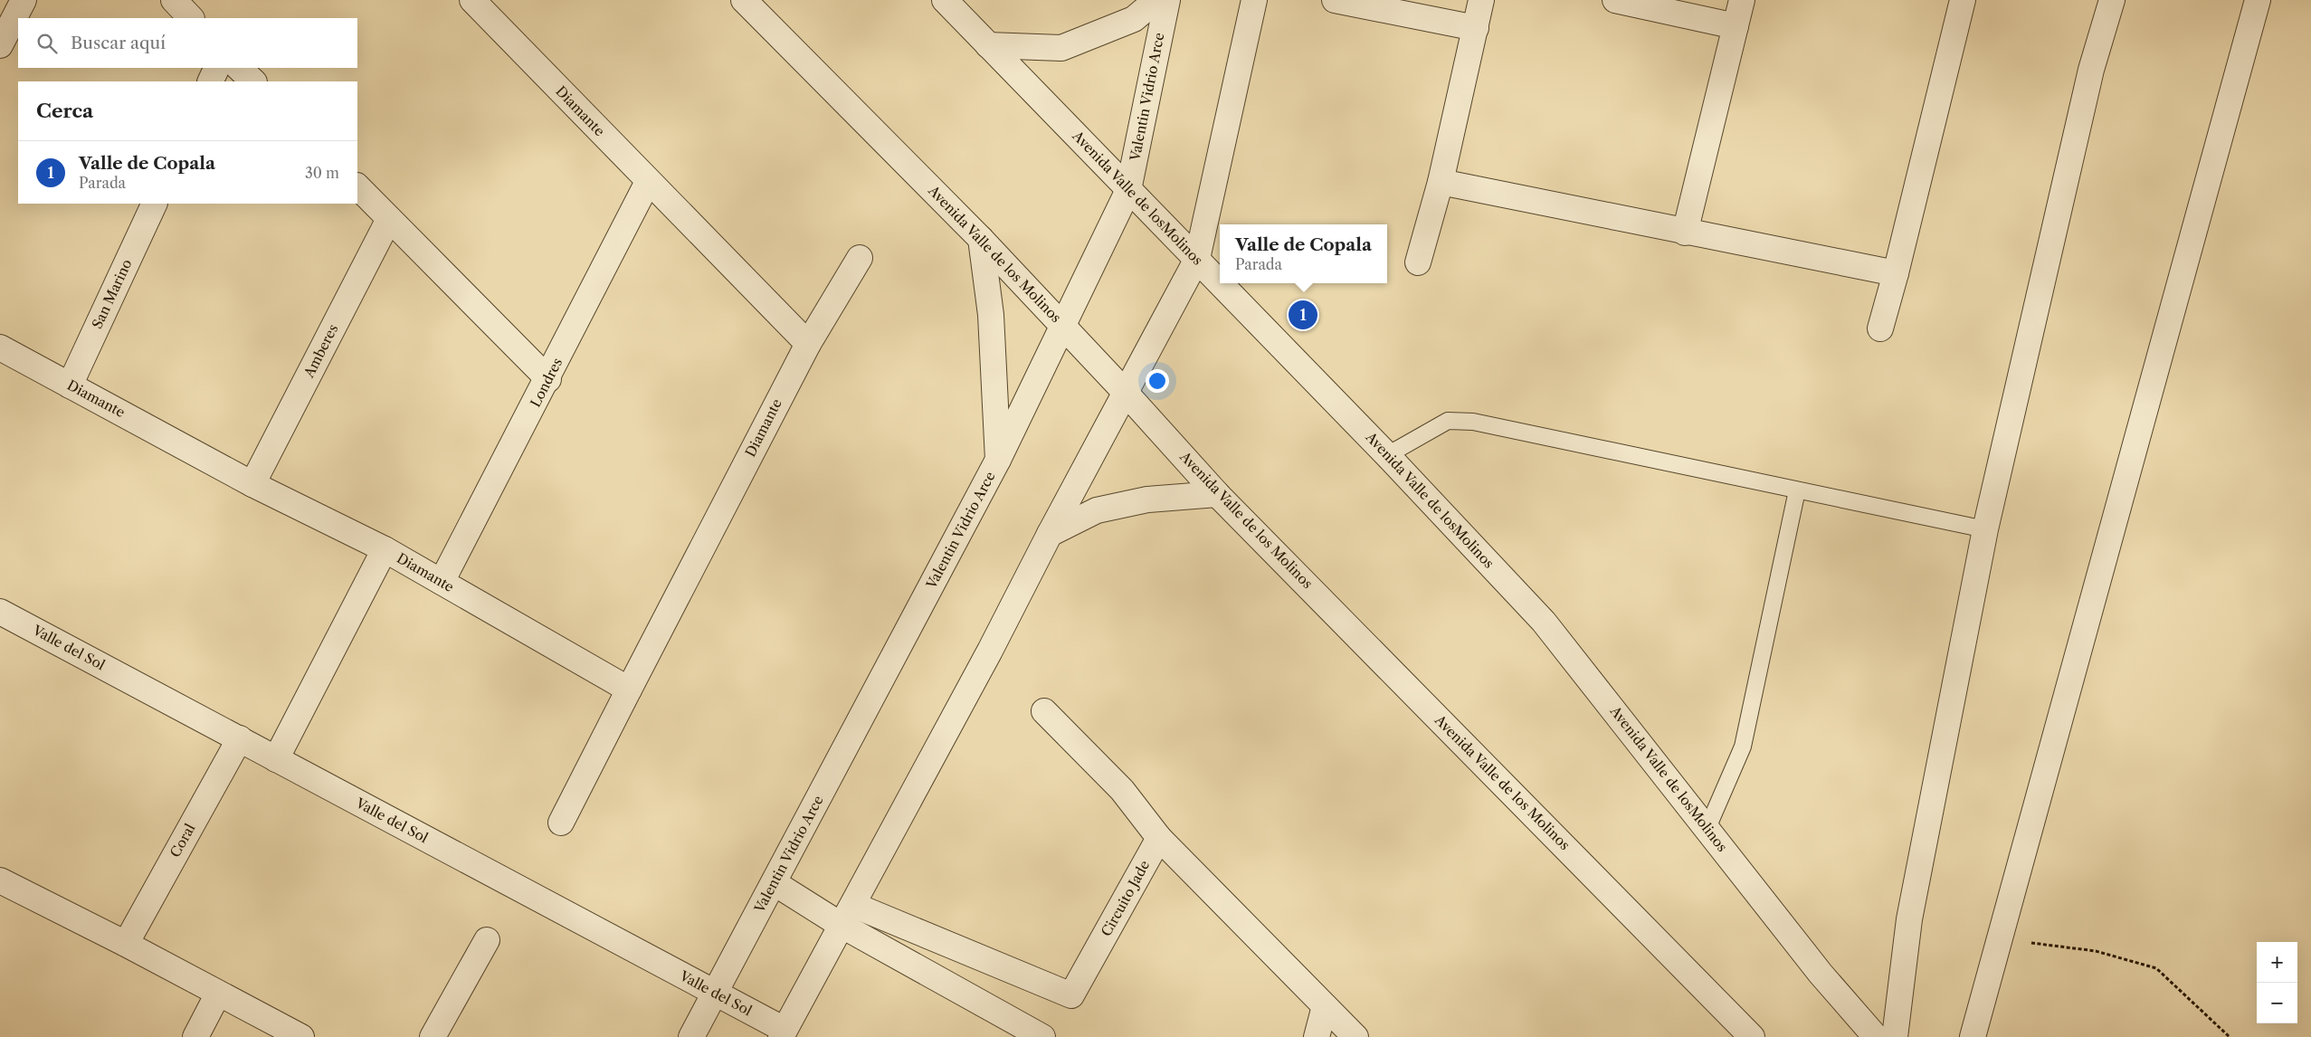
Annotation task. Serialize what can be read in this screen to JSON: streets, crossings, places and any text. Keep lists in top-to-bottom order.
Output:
{
  "streets": {
    "street": [
      "Valentin Vidrio Arce",
      "Diamante",
      "Avenida Valle de losMolinos",
      "Avenida Valle de los Molinos",
      "San Marino",
      "Amberes",
      "Londres",
      "Valle del Sol",
      "Coral",
      "Circuito Jade"
    ]
  },
  "crossings": [
    ["Valentin Vidrio Arce", "Avenida Valle de losMolinos"],
    ["Valentin Vidrio Arce", "Avenida Valle de los Molinos"],
    ["Valentin Vidrio Arce", "Valle del Sol"],
    ["Diamante", "San Marino"],
    ["Diamante", "Amberes"],
    ["Diamante", "Londres"],
    ["Diamante", "Valle del Sol"],
    ["Valle del Sol", "Coral"]
  ],
  "page": {
    "search": "Buscar aquí",
    "heading": "Cerca",
    "list": [
      {
        "mark": "1",
        "name": "Valle de Copala",
        "note": "Parada",
        "value": "30 m"
      }
    ],
    "popup": ["Valle de Copala", "Parada"],
    "pins": "1",
    "map_buttons": ["+", "−"]
  }
}
